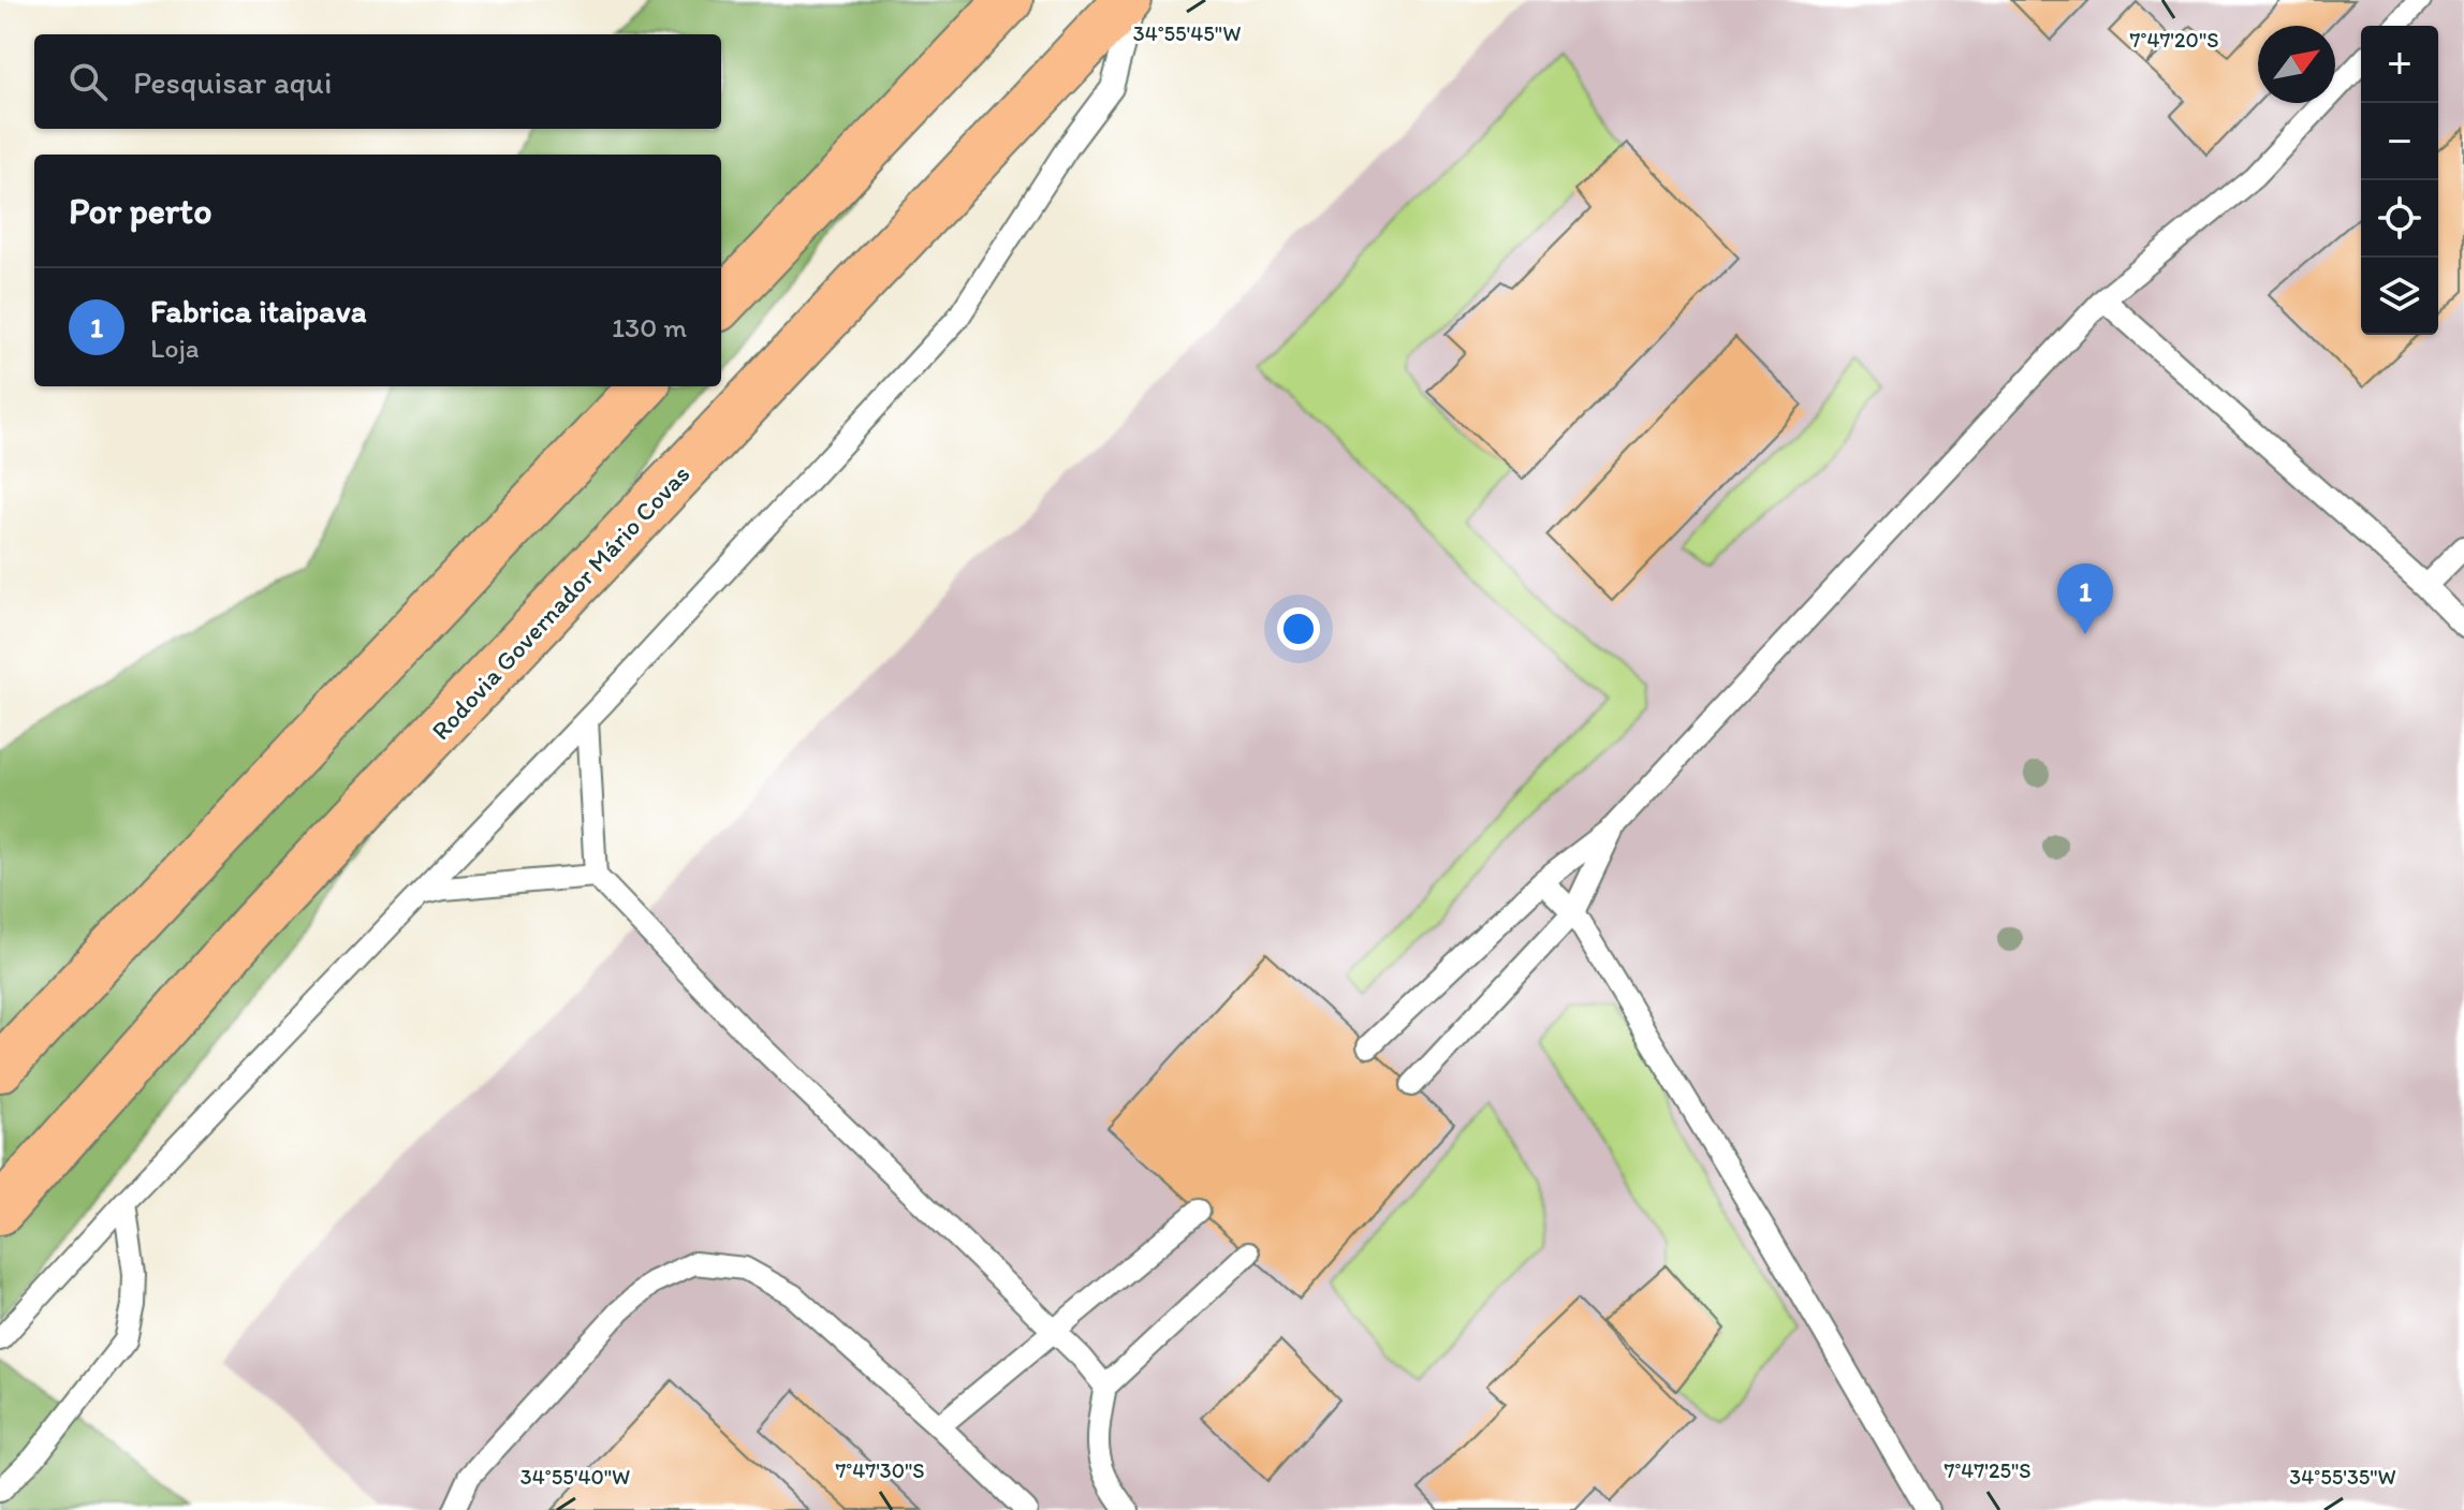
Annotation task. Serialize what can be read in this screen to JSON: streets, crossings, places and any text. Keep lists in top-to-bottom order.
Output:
{
  "streets": {
    "highway": ["Rodovia Governador Mário Covas"]
  },
  "north": "top right",
  "page": {
    "map_buttons": ["+", "−"],
    "search": "Pesquisar aqui",
    "heading": "Por perto",
    "list": [
      {
        "mark": "1",
        "name": "Fabrica itaipava",
        "note": "Loja",
        "value": "130 m"
      }
    ],
    "pins": "1"
  },
  "coordinates": [
    "34°55'45\"W",
    "7°47'20\"S",
    "7°47'30\"S",
    "7°47'25\"S",
    "34°55'40\"W",
    "34°55'35\"W"
  ]
}
